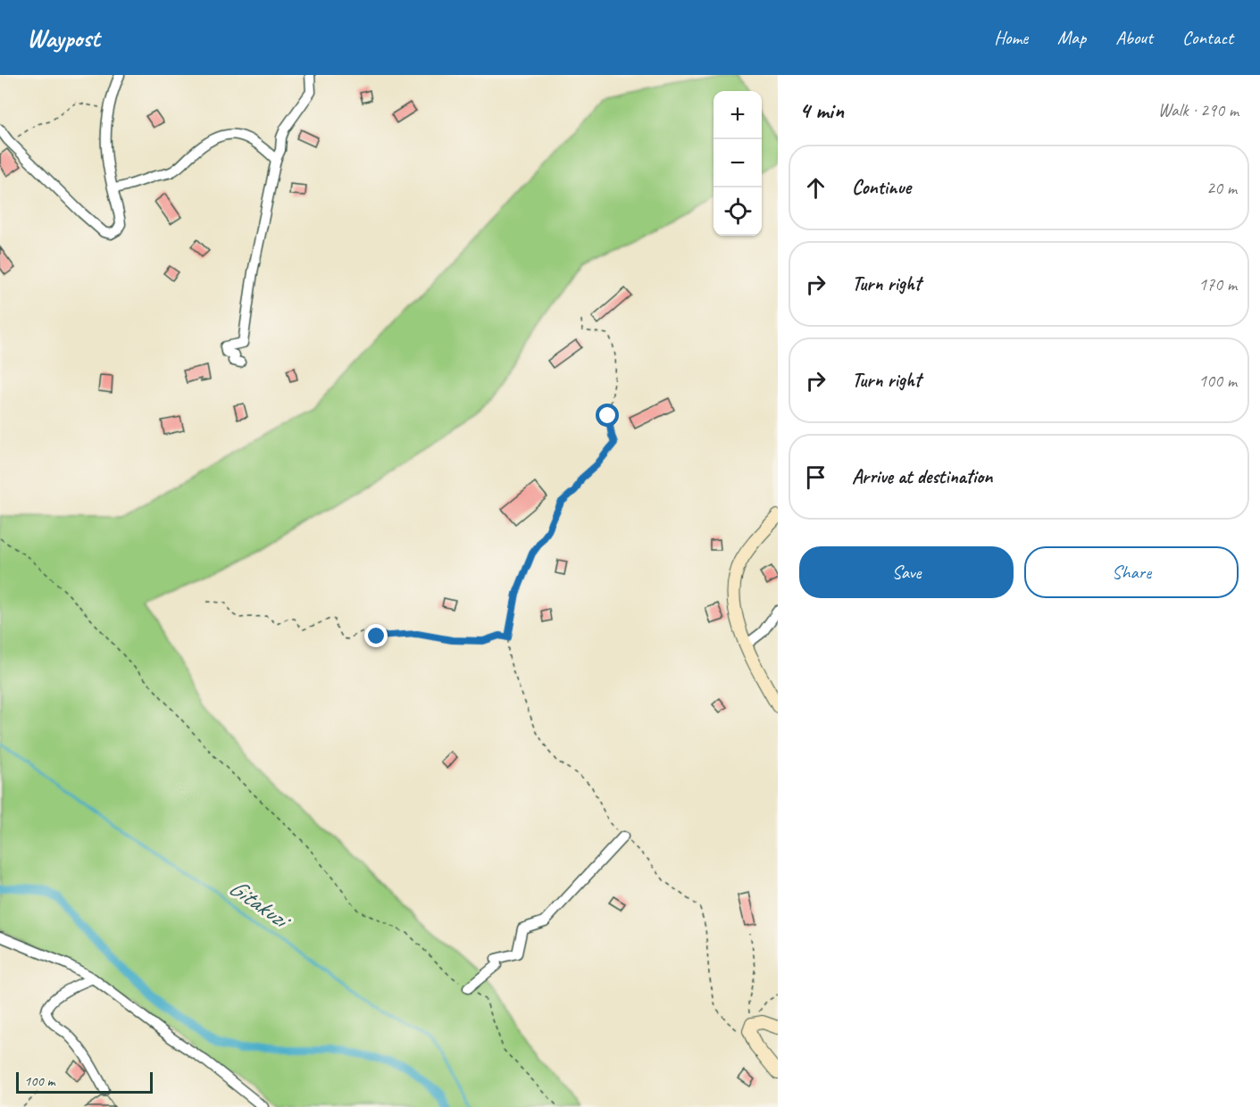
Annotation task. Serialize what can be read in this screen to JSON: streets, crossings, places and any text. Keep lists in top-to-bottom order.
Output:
{
  "water": ["Gitakuzi"],
  "scale_bar": "100 m",
  "page": {
    "header": "Waypost",
    "nav": [
      "Home",
      "Map",
      "About",
      "Contact"
    ],
    "heading": ["4 min", "Walk · 290 m"],
    "map_buttons": ["+", "−"],
    "list": [
      ["Continue", "20 m"],
      ["Turn right", "170 m"],
      ["Turn right", "100 m"],
      "Arrive at destination"
    ],
    "buttons": ["Save", "Share"],
    "scale": "100 m"
  }
}
